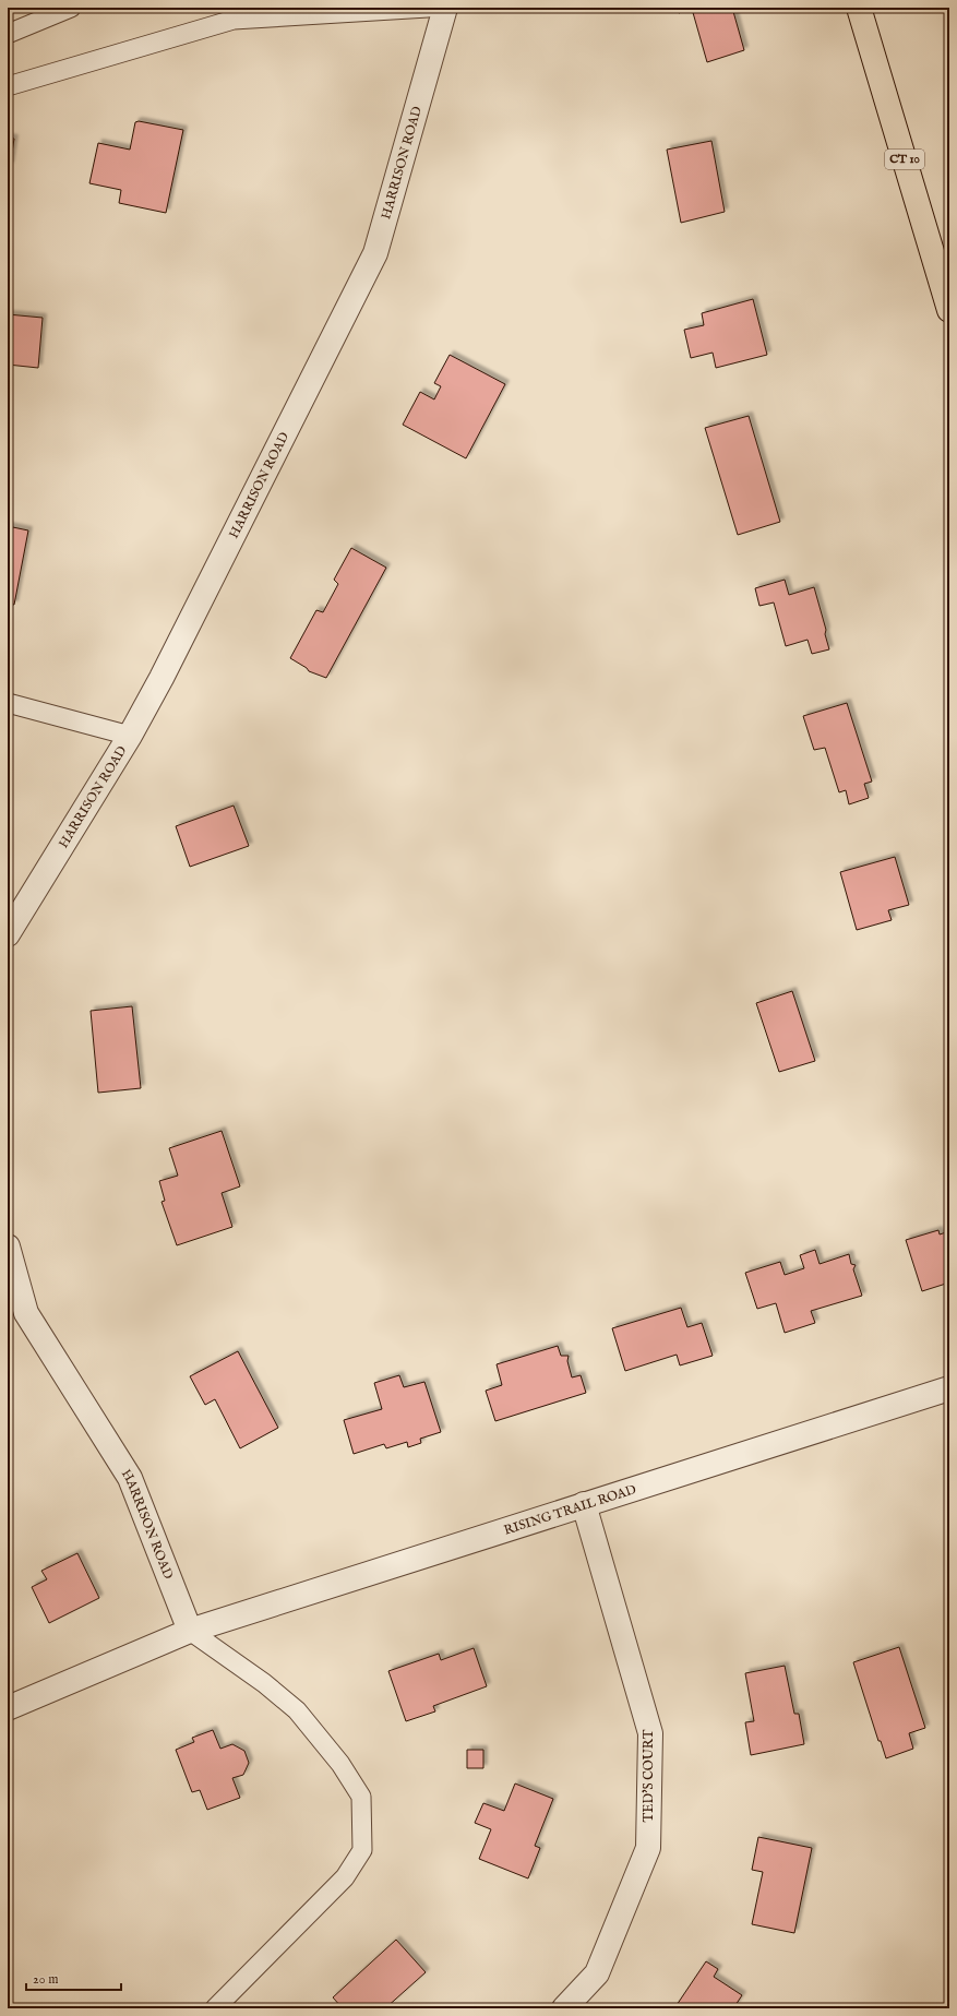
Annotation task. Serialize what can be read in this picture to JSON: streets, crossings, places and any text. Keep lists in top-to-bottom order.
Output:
{
  "streets": {
    "highway": ["CT 10"],
    "street": ["HARRISON ROAD", "RISING TRAIL ROAD", "TED'S COURT"]
  },
  "crossings": [
    ["HARRISON ROAD", "RISING TRAIL ROAD"],
    ["RISING TRAIL ROAD", "TED'S COURT"]
  ],
  "scale_bar": "20 m"
}
